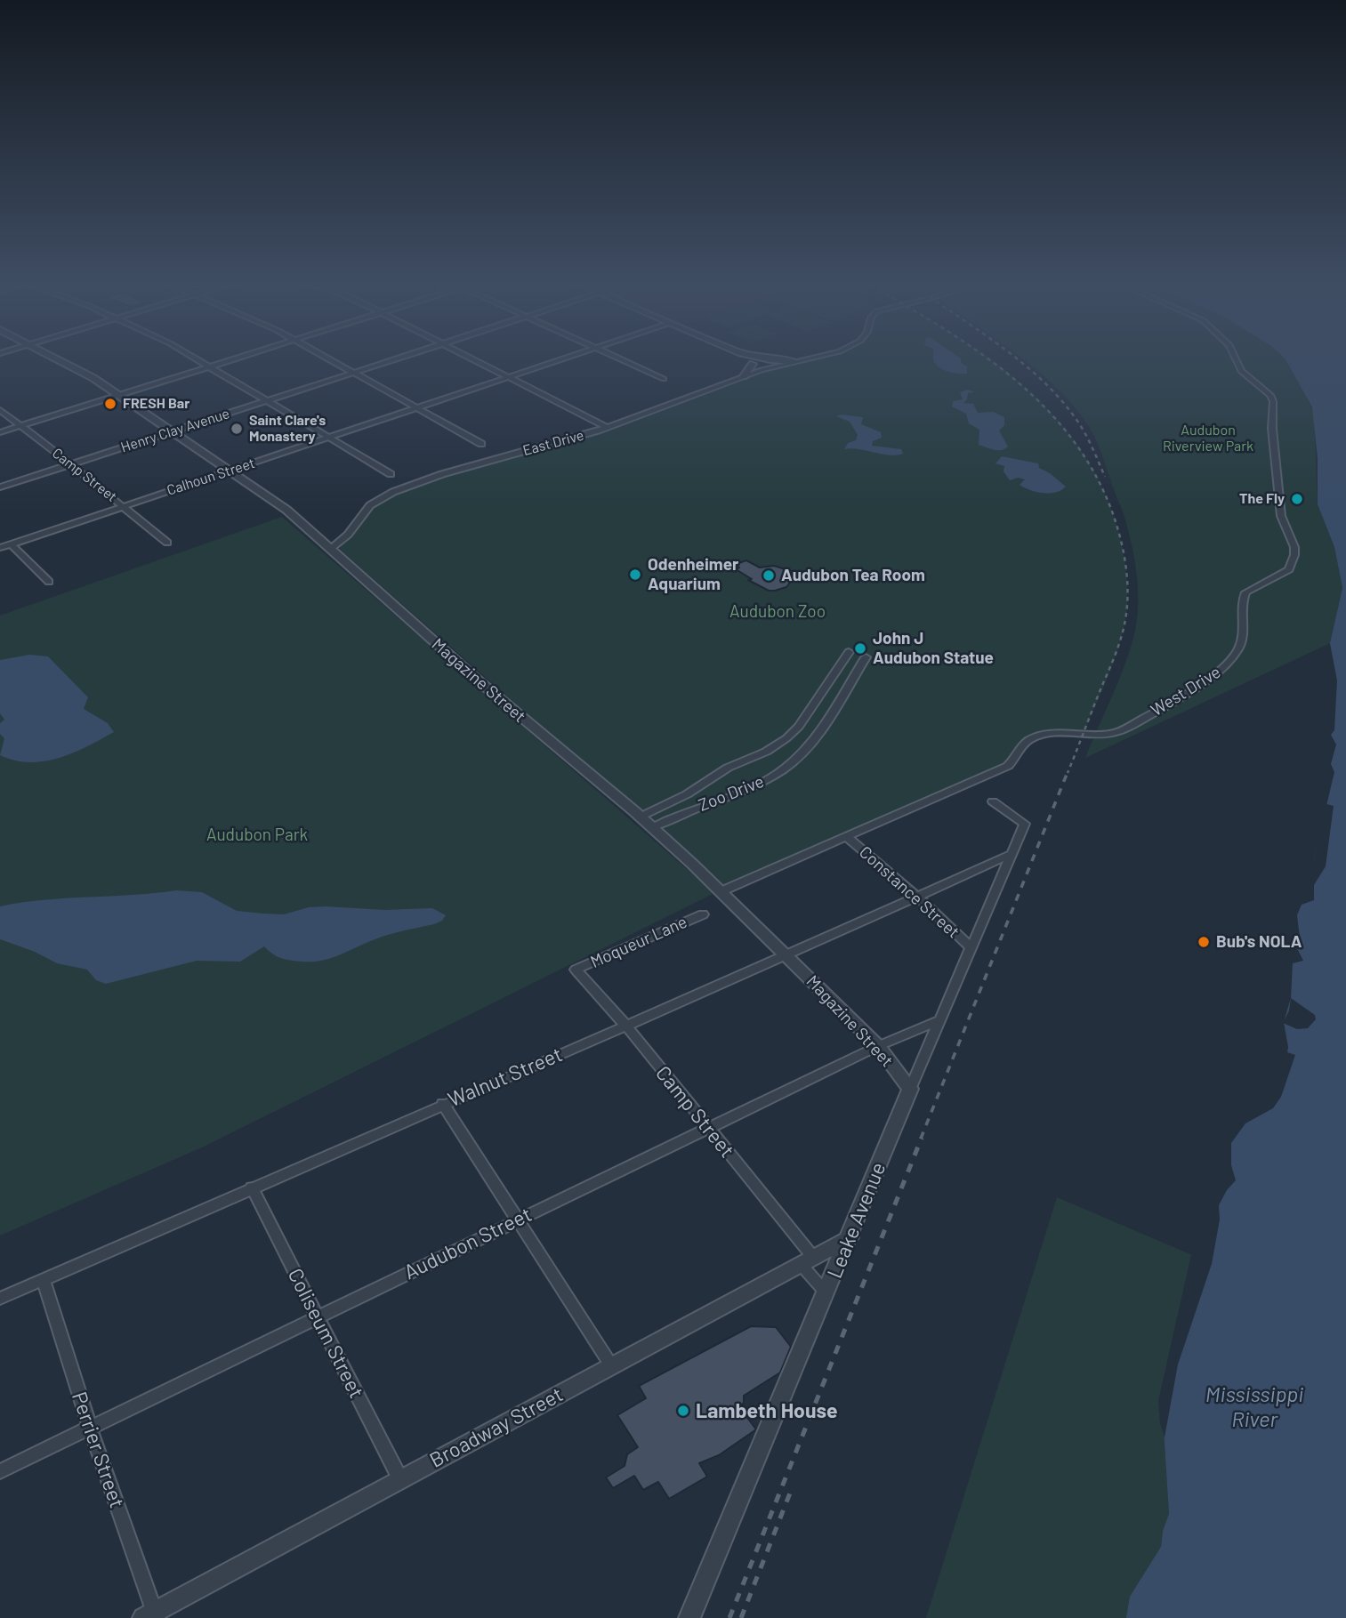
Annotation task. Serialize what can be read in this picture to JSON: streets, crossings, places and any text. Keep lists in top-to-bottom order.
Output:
{
  "streets": {
    "street": [
      "Henry Clay Avenue",
      "East Drive",
      "Camp Street",
      "Calhoun Street",
      "Magazine Street",
      "West Drive",
      "Zoo Drive",
      "Constance Street",
      "Moqueur Lane",
      "Walnut Street",
      "Leake Avenue",
      "Audubon Street",
      "Coliseum Street",
      "Broadway Street",
      "Perrier Street"
    ]
  },
  "crossings": [
    ["Henry Clay Avenue", "Camp Street"],
    ["Henry Clay Avenue", "Magazine Street"],
    ["East Drive", "Magazine Street"],
    ["Camp Street", "Calhoun Street"],
    ["Camp Street", "Moqueur Lane"],
    ["Camp Street", "Walnut Street"],
    ["Camp Street", "Leake Avenue"],
    ["Camp Street", "Audubon Street"],
    ["Camp Street", "Broadway Street"],
    ["Calhoun Street", "Magazine Street"],
    ["Magazine Street", "West Drive"],
    ["Magazine Street", "Zoo Drive"],
    ["Magazine Street", "Walnut Street"],
    ["Magazine Street", "Leake Avenue"],
    ["Magazine Street", "Audubon Street"],
    ["West Drive", "Constance Street"],
    ["Constance Street", "Walnut Street"],
    ["Constance Street", "Leake Avenue"],
    ["Walnut Street", "Leake Avenue"],
    ["Walnut Street", "Coliseum Street"],
    ["Walnut Street", "Perrier Street"],
    ["Leake Avenue", "Audubon Street"],
    ["Leake Avenue", "Broadway Street"],
    ["Audubon Street", "Coliseum Street"],
    ["Audubon Street", "Perrier Street"],
    ["Coliseum Street", "Broadway Street"],
    ["Broadway Street", "Perrier Street"]
  ],
  "water": ["Mississippi River"],
  "parks": ["Audubon Riverview Park", "Audubon Zoo", "Audubon Park"],
  "places": [
    "FRESH Bar",
    "Saint Clare's Monastery",
    "The Fly",
    "Odenheimer Aquarium",
    "Audubon Tea Room",
    "John J Audubon Statue",
    "Bub's NOLA",
    "Lambeth House"
  ]
}
